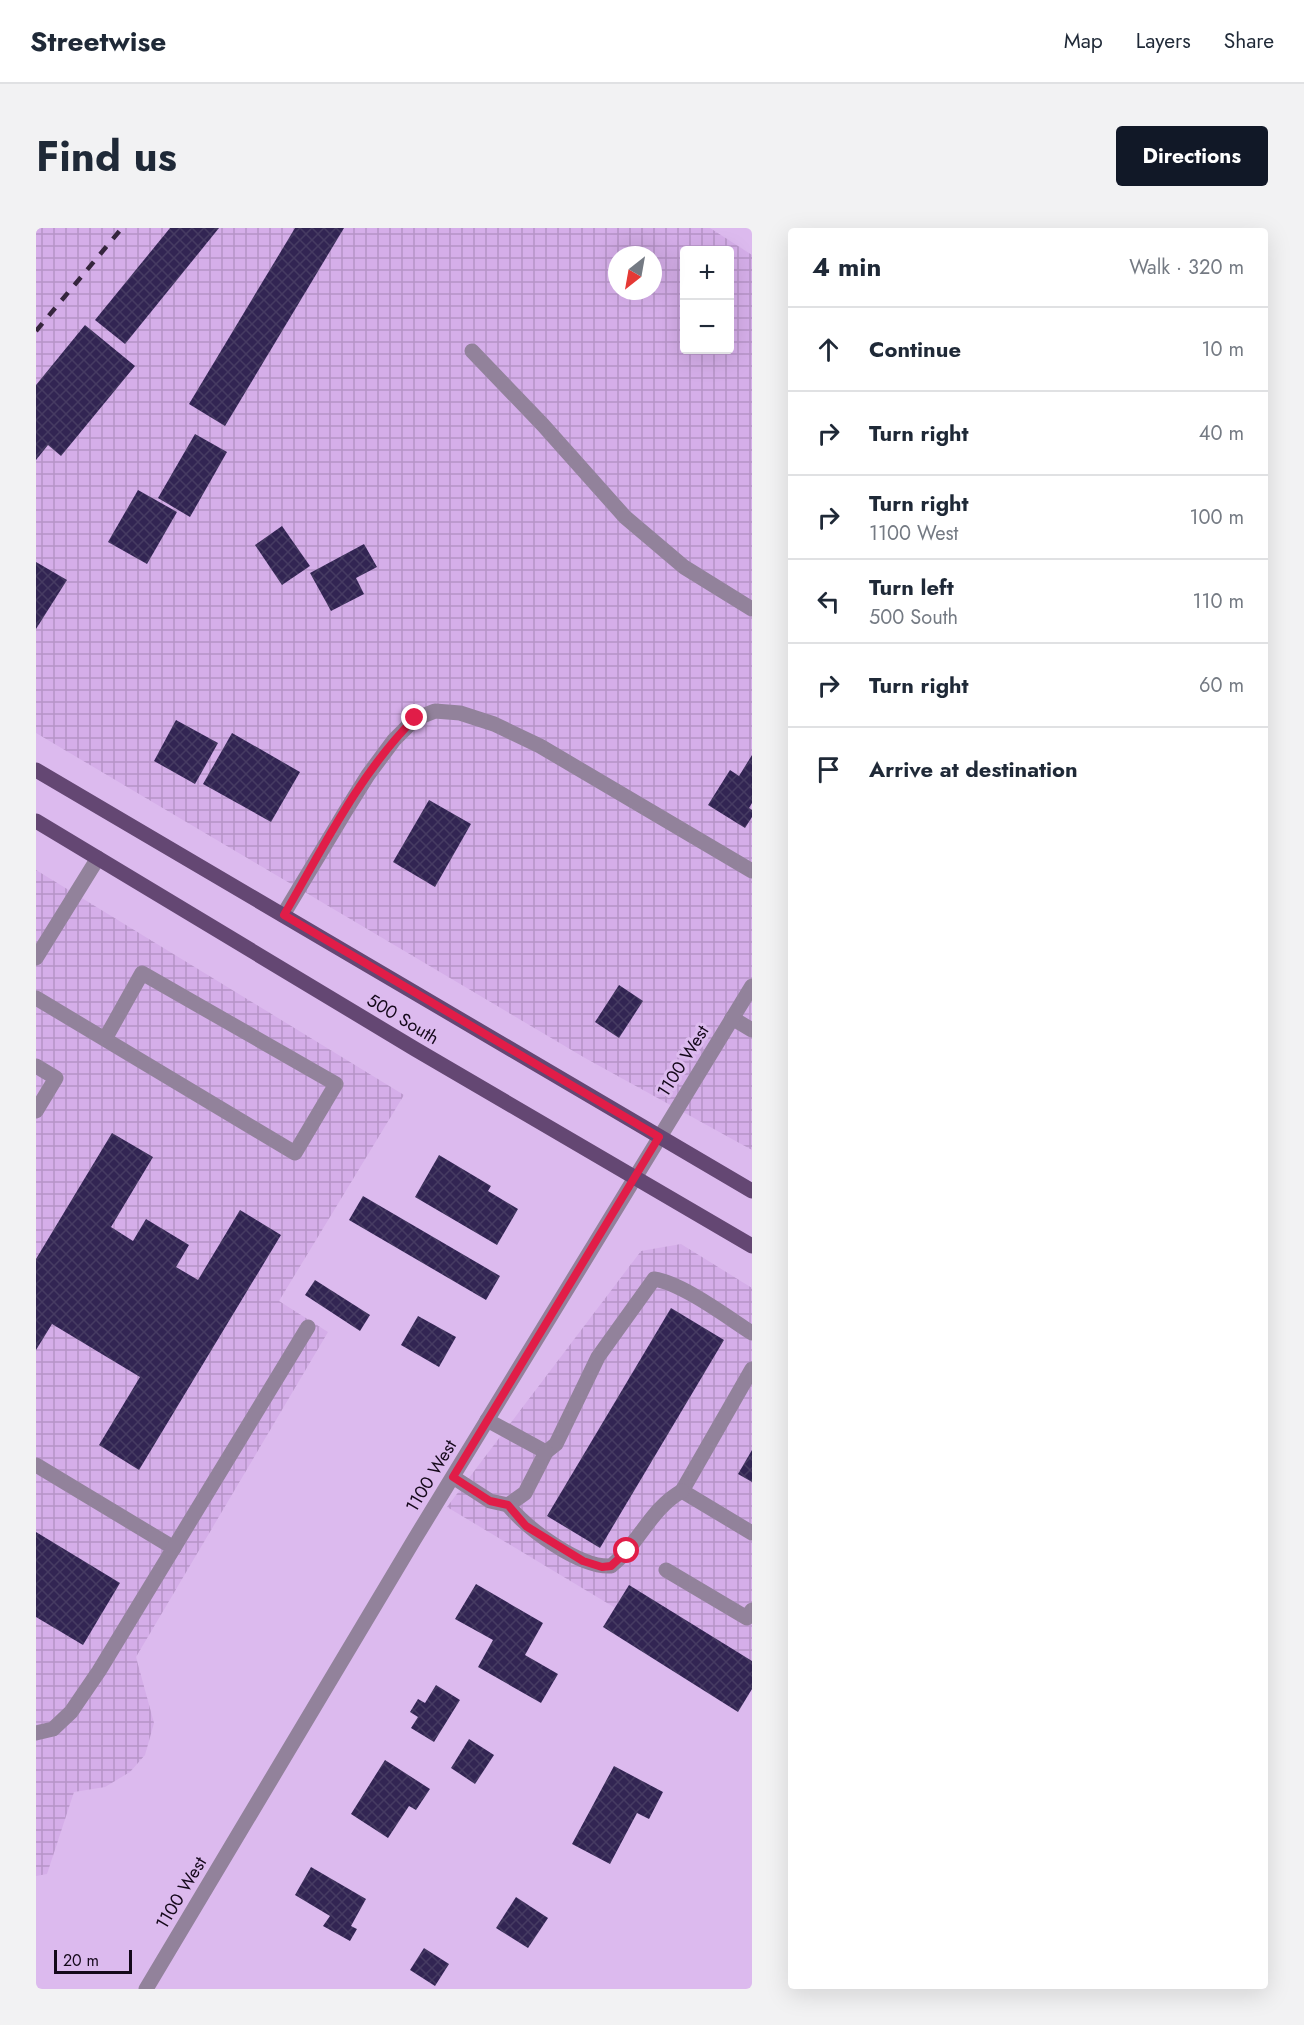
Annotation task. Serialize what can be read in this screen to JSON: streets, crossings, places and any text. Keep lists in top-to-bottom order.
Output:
{
  "streets": {
    "main road": ["500 South"],
    "street": ["1100 West"]
  },
  "crossings": [
    ["500 South", "1100 West"]
  ],
  "scale_bar": "20 m",
  "north": "bottom left",
  "page": {
    "header": "Streetwise",
    "nav": ["Map", "Layers", "Share"],
    "title": "Find us",
    "buttons": "Directions",
    "heading": ["4 min", "Walk · 320 m"],
    "map_buttons": ["+", "−"],
    "list": [
      ["Continue", "10 m"],
      ["Turn right", "40 m"],
      ["Turn right", "1100 West", "100 m"],
      ["Turn left", "500 South", "110 m"],
      ["Turn right", "60 m"],
      "Arrive at destination"
    ],
    "scale": "20 m"
  }
}
